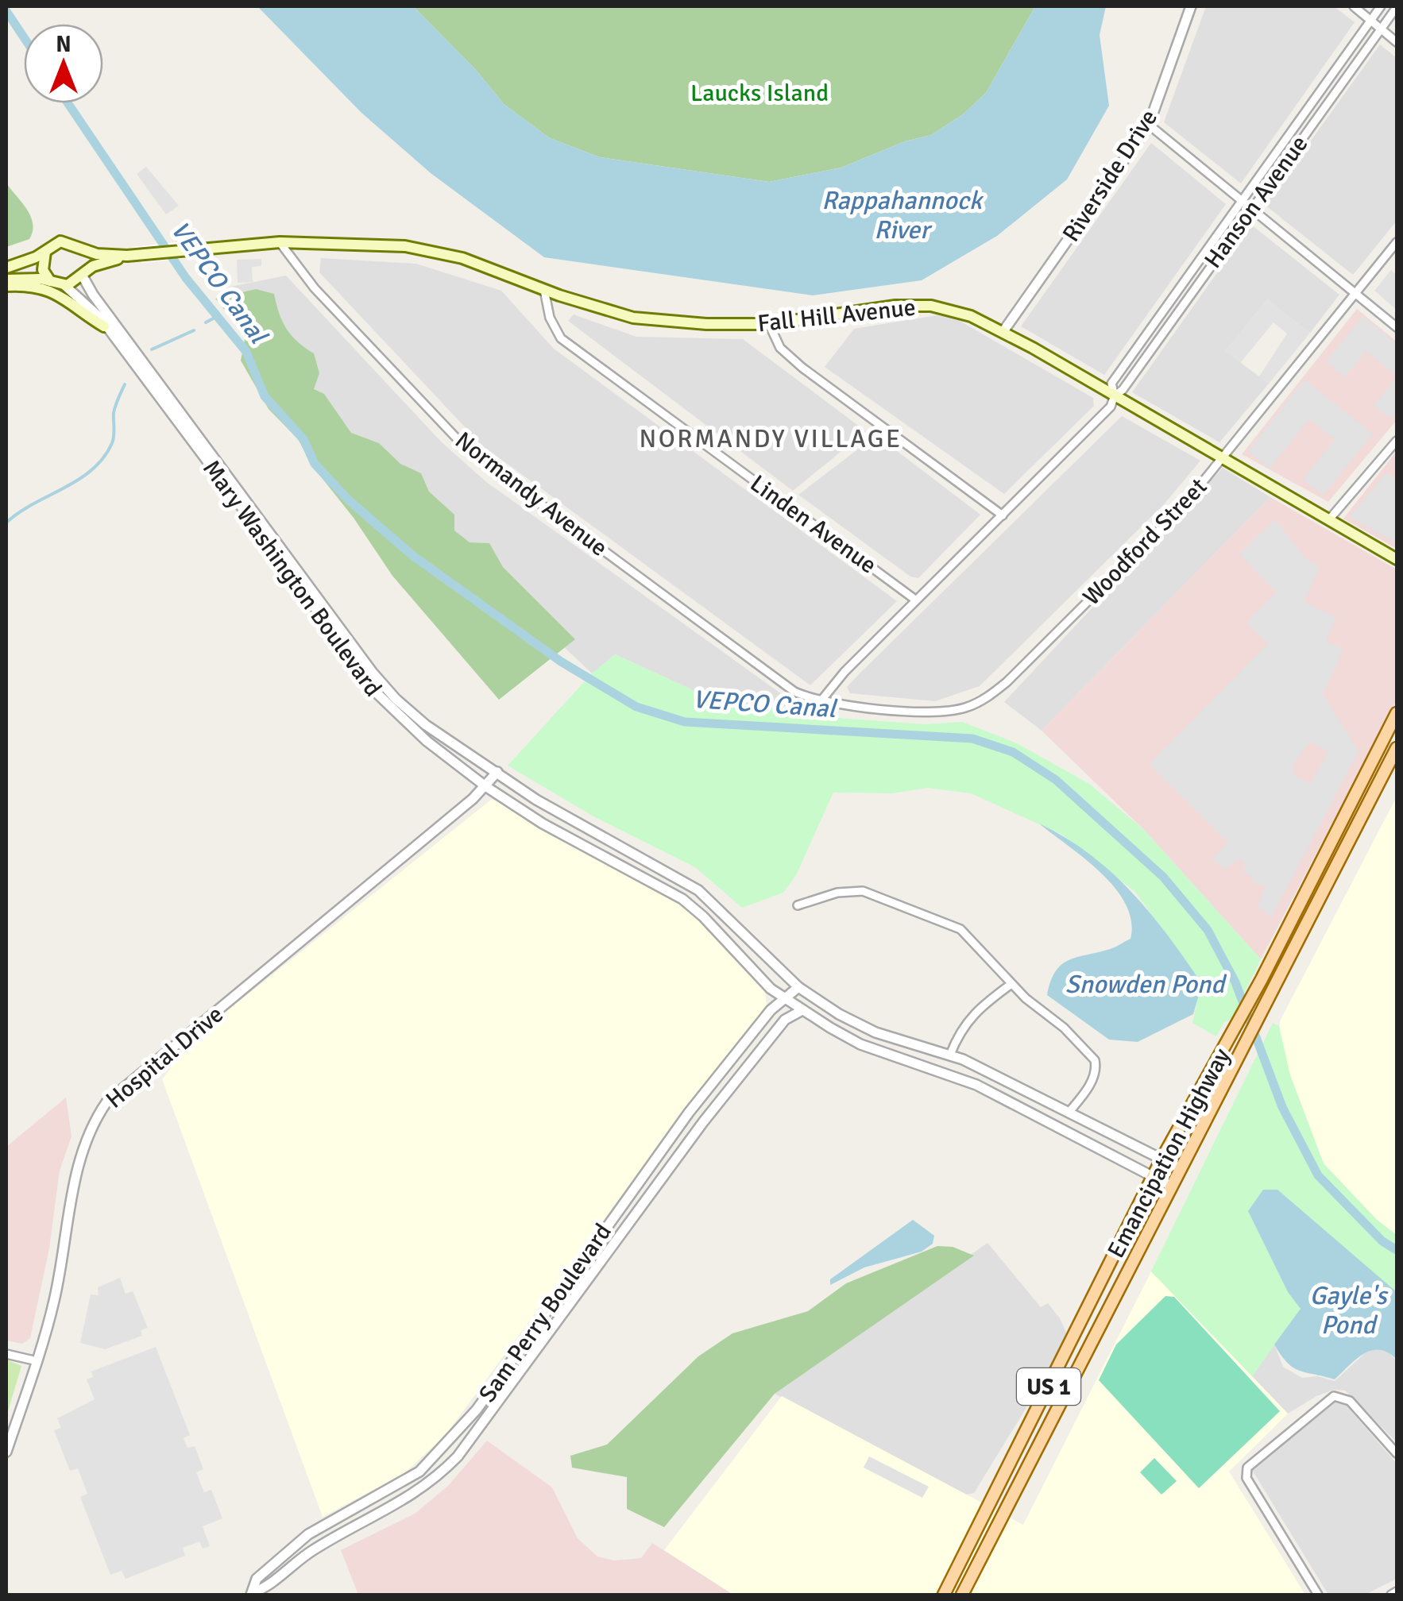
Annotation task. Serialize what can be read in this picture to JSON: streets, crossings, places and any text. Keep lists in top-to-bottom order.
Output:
{
  "streets": {
    "main road": ["Fall Hill Avenue", "Emancipation Highway", "US 1"],
    "street": [
      "Riverside Drive",
      "Hanson Avenue",
      "Normandy Avenue",
      "Linden Avenue",
      "Woodford Street",
      "Mary Washington Boulevard",
      "Hospital Drive",
      "Sam Perry Boulevard"
    ]
  },
  "crossings": [
    ["Riverside Drive", "Fall Hill Avenue"],
    ["Hanson Avenue", "Fall Hill Avenue"],
    ["Hanson Avenue", "Normandy Avenue"],
    ["Hanson Avenue", "Linden Avenue"],
    ["Hanson Avenue", "Woodford Street"],
    ["Fall Hill Avenue", "Normandy Avenue"],
    ["Fall Hill Avenue", "Linden Avenue"],
    ["Fall Hill Avenue", "Woodford Street"],
    ["Fall Hill Avenue", "Mary Washington Boulevard"],
    ["Normandy Avenue", "Woodford Street"],
    ["Mary Washington Boulevard", "Hospital Drive"],
    ["Mary Washington Boulevard", "Emancipation Highway"],
    ["Mary Washington Boulevard", "Sam Perry Boulevard"]
  ],
  "districts": ["NORMANDY VILLAGE"],
  "water": [
    "Rappahannock River",
    "VEPCO Canal",
    "Snowden Pond",
    "Gayle's Pond"
  ],
  "parks": ["Laucks Island"],
  "north": "top"
}
